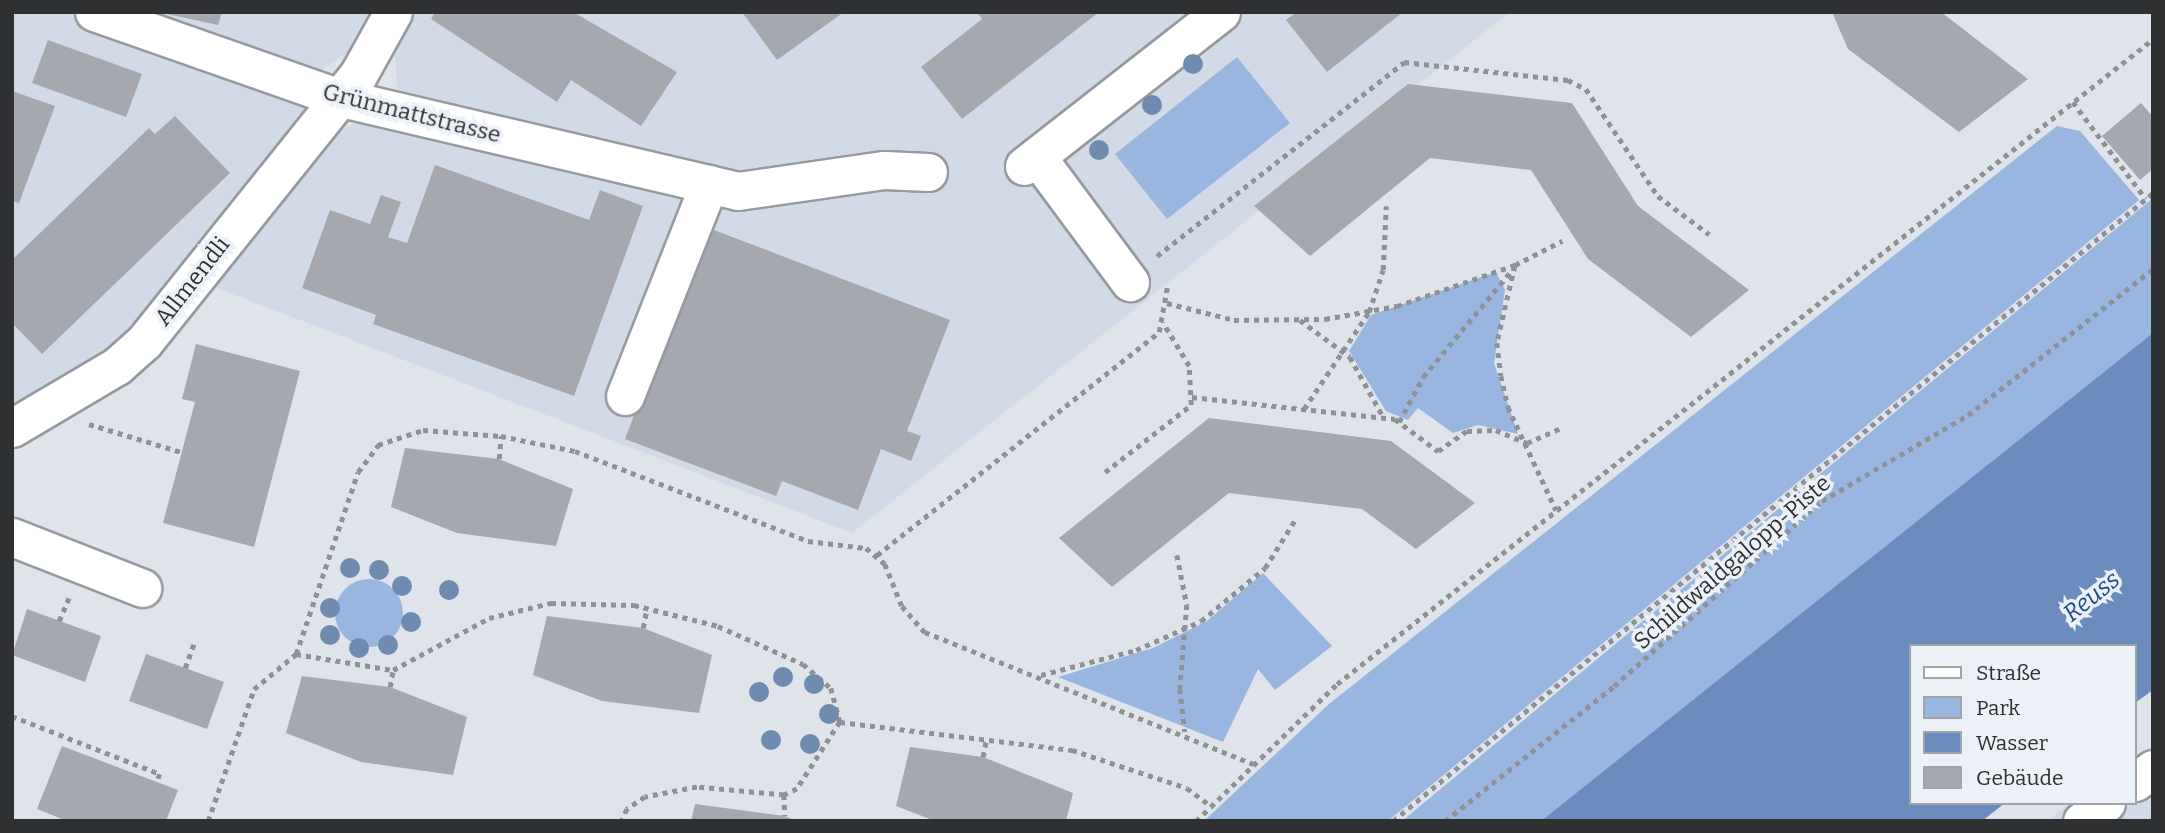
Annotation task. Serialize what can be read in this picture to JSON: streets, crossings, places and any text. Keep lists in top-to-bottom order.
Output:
{
  "streets": {
    "street": ["Grünmattstrasse", "Allmendli"],
    "path": ["Schildwaldgalopp-Piste"]
  },
  "crossings": [
    ["Grünmattstrasse", "Allmendli"]
  ],
  "water": ["Reuss"],
  "legend": [
    "Straße",
    "Park",
    "Wasser",
    "Gebäude"
  ]
}
